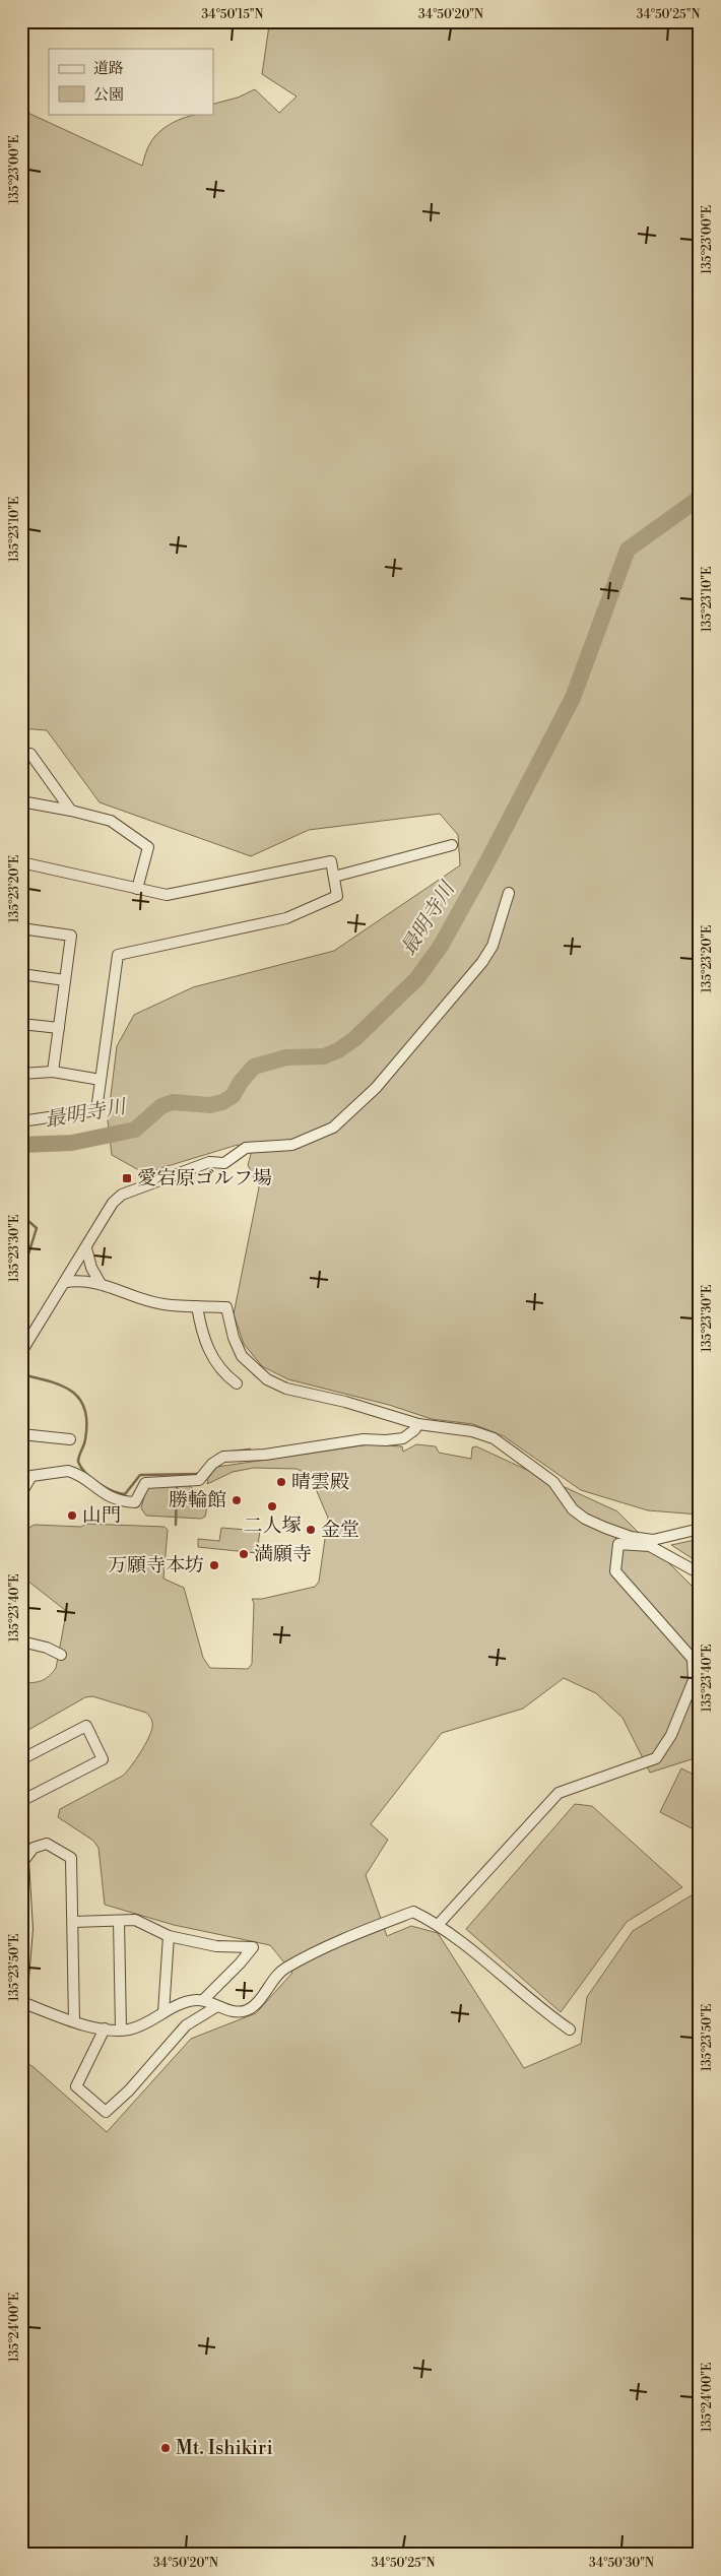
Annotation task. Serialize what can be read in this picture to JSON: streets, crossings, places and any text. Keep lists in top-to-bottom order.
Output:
{
  "water": ["最明寺川"],
  "places": {
    "transit": ["愛宕原ゴルフ場"],
    "other": [
      "晴雲殿",
      "勝輪館",
      "二人塚",
      "山門",
      "金堂",
      "満願寺",
      "万願寺本坊",
      "Mt. Ishikiri"
    ]
  },
  "legend": ["道路", "公園"],
  "coordinates": [
    "34°50'15\"N",
    "34°50'20\"N",
    "34°50'25\"N",
    "135°23'00\"E",
    "135°23'10\"E",
    "135°23'20\"E",
    "135°23'30\"E",
    "135°23'40\"E",
    "135°23'50\"E",
    "135°24'00\"E",
    "34°50'30\"N"
  ]
}
